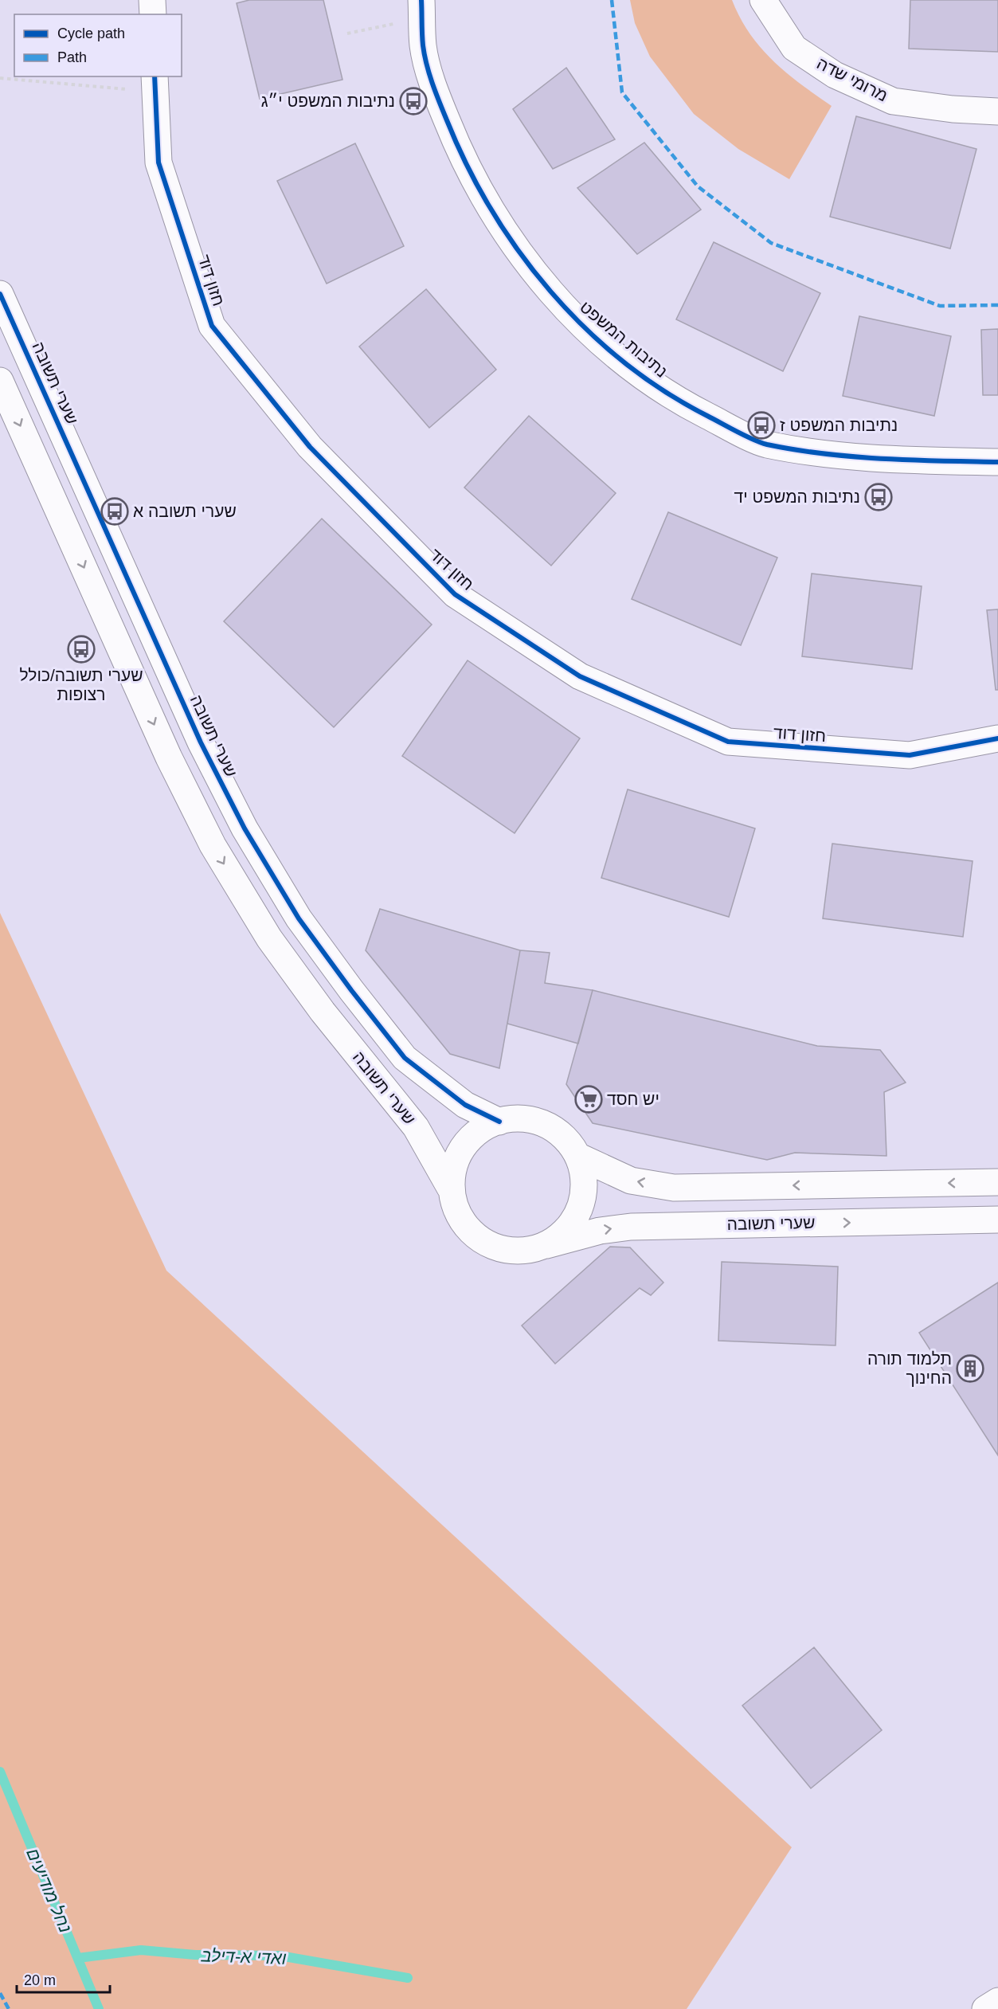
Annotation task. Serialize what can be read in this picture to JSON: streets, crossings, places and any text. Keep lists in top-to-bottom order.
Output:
{
  "streets": {
    "street": [
      "מרומי שדה",
      "חזון דוד",
      "נתיבות המשפט",
      "שערי תשובה"
    ]
  },
  "water": ["נחל מודיעים", "ואדי א-דילב"],
  "places": {
    "bus stop": [
      "נתיבות המשפט י״ג",
      "נתיבות המשפט ז",
      "נתיבות המשפט יד",
      "שערי תשובה א",
      "שערי תשובה/כולל רצופות"
    ],
    "supermarket": ["יש חסד"],
    "building": ["תלמוד תורה החינוך"]
  },
  "legend": ["Cycle path", "Path"],
  "scale_bar": "20 m"
}
